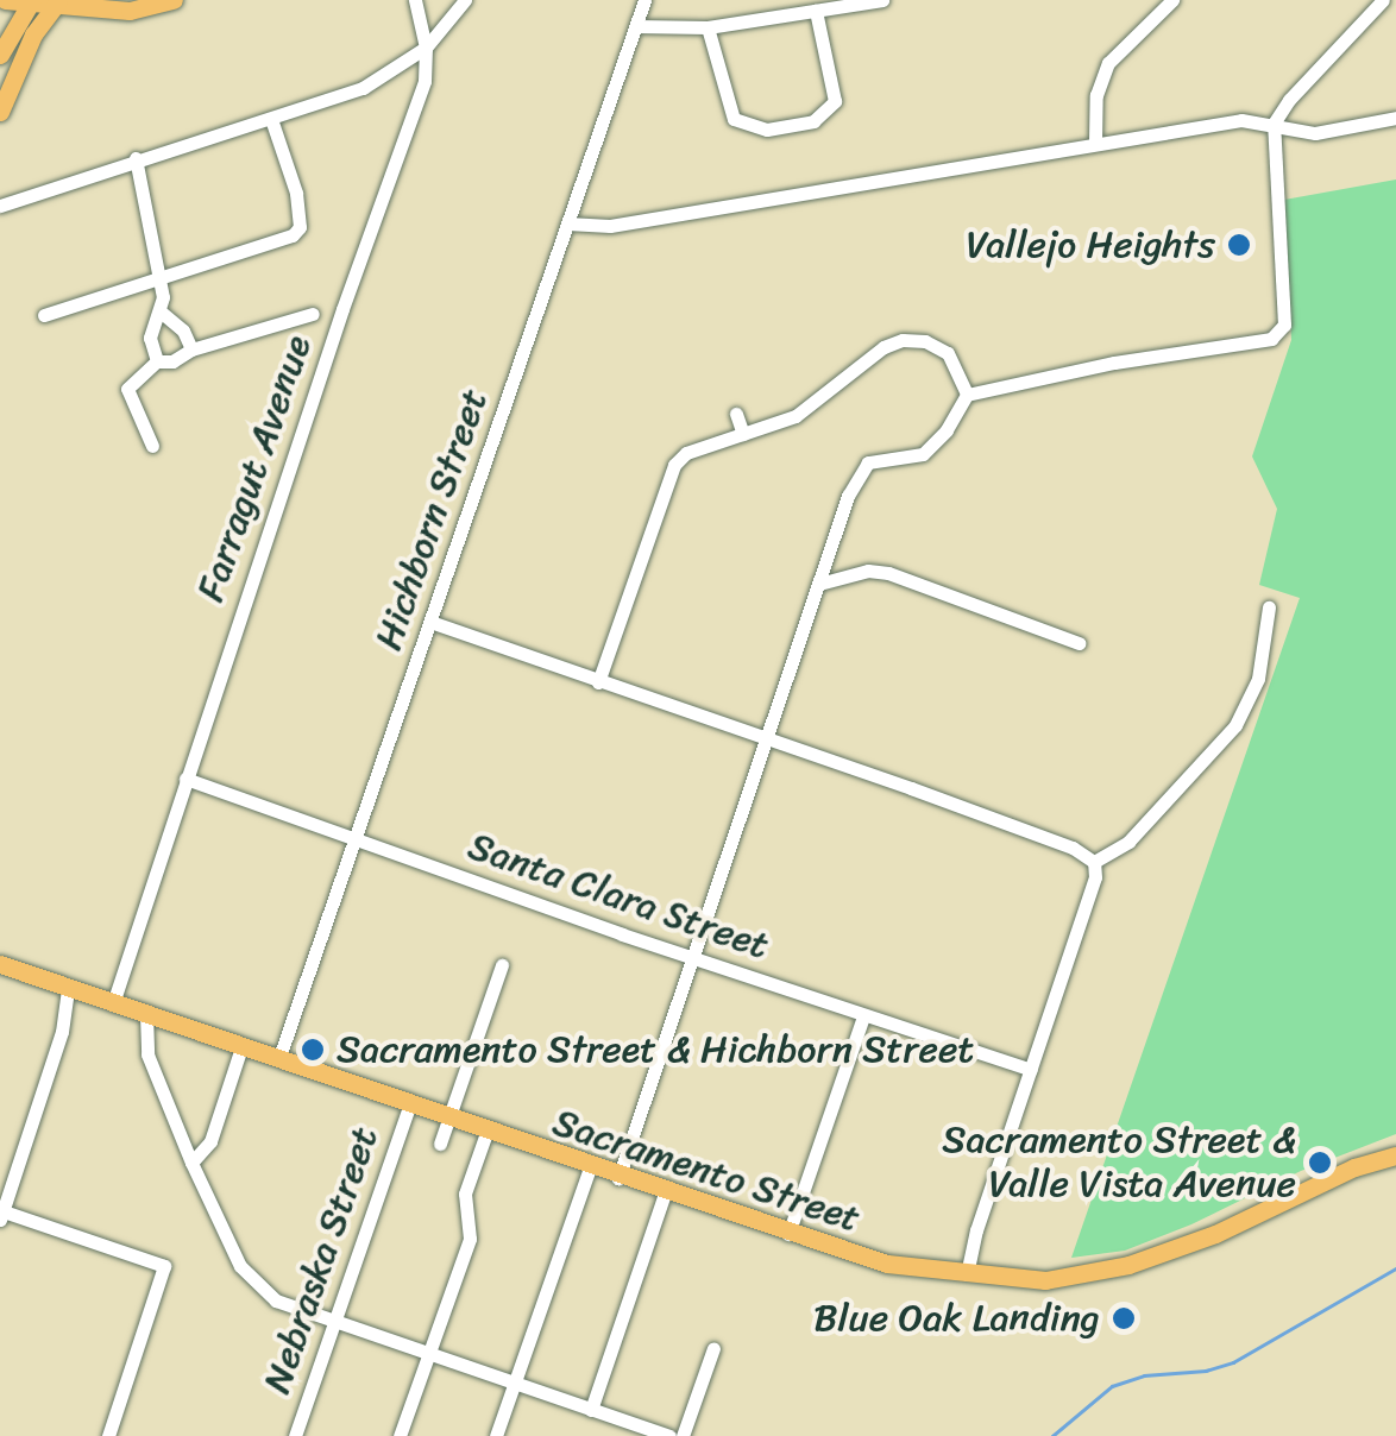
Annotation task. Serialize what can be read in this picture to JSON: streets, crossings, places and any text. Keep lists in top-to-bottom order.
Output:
{
  "streets": {
    "main road": ["Sacramento Street"],
    "street": [
      "Farragut Avenue",
      "Hichborn Street",
      "Santa Clara Street",
      "Nebraska Street"
    ]
  },
  "crossings": [
    ["Farragut Avenue", "Santa Clara Street"],
    ["Farragut Avenue", "Sacramento Street"],
    ["Hichborn Street", "Santa Clara Street"],
    ["Hichborn Street", "Sacramento Street"],
    ["Sacramento Street", "Nebraska Street"]
  ],
  "places": [
    "Vallejo Heights",
    "Sacramento Street & Hichborn Street",
    "Sacramento Street & Valle Vista Avenue",
    "Blue Oak Landing"
  ]
}
